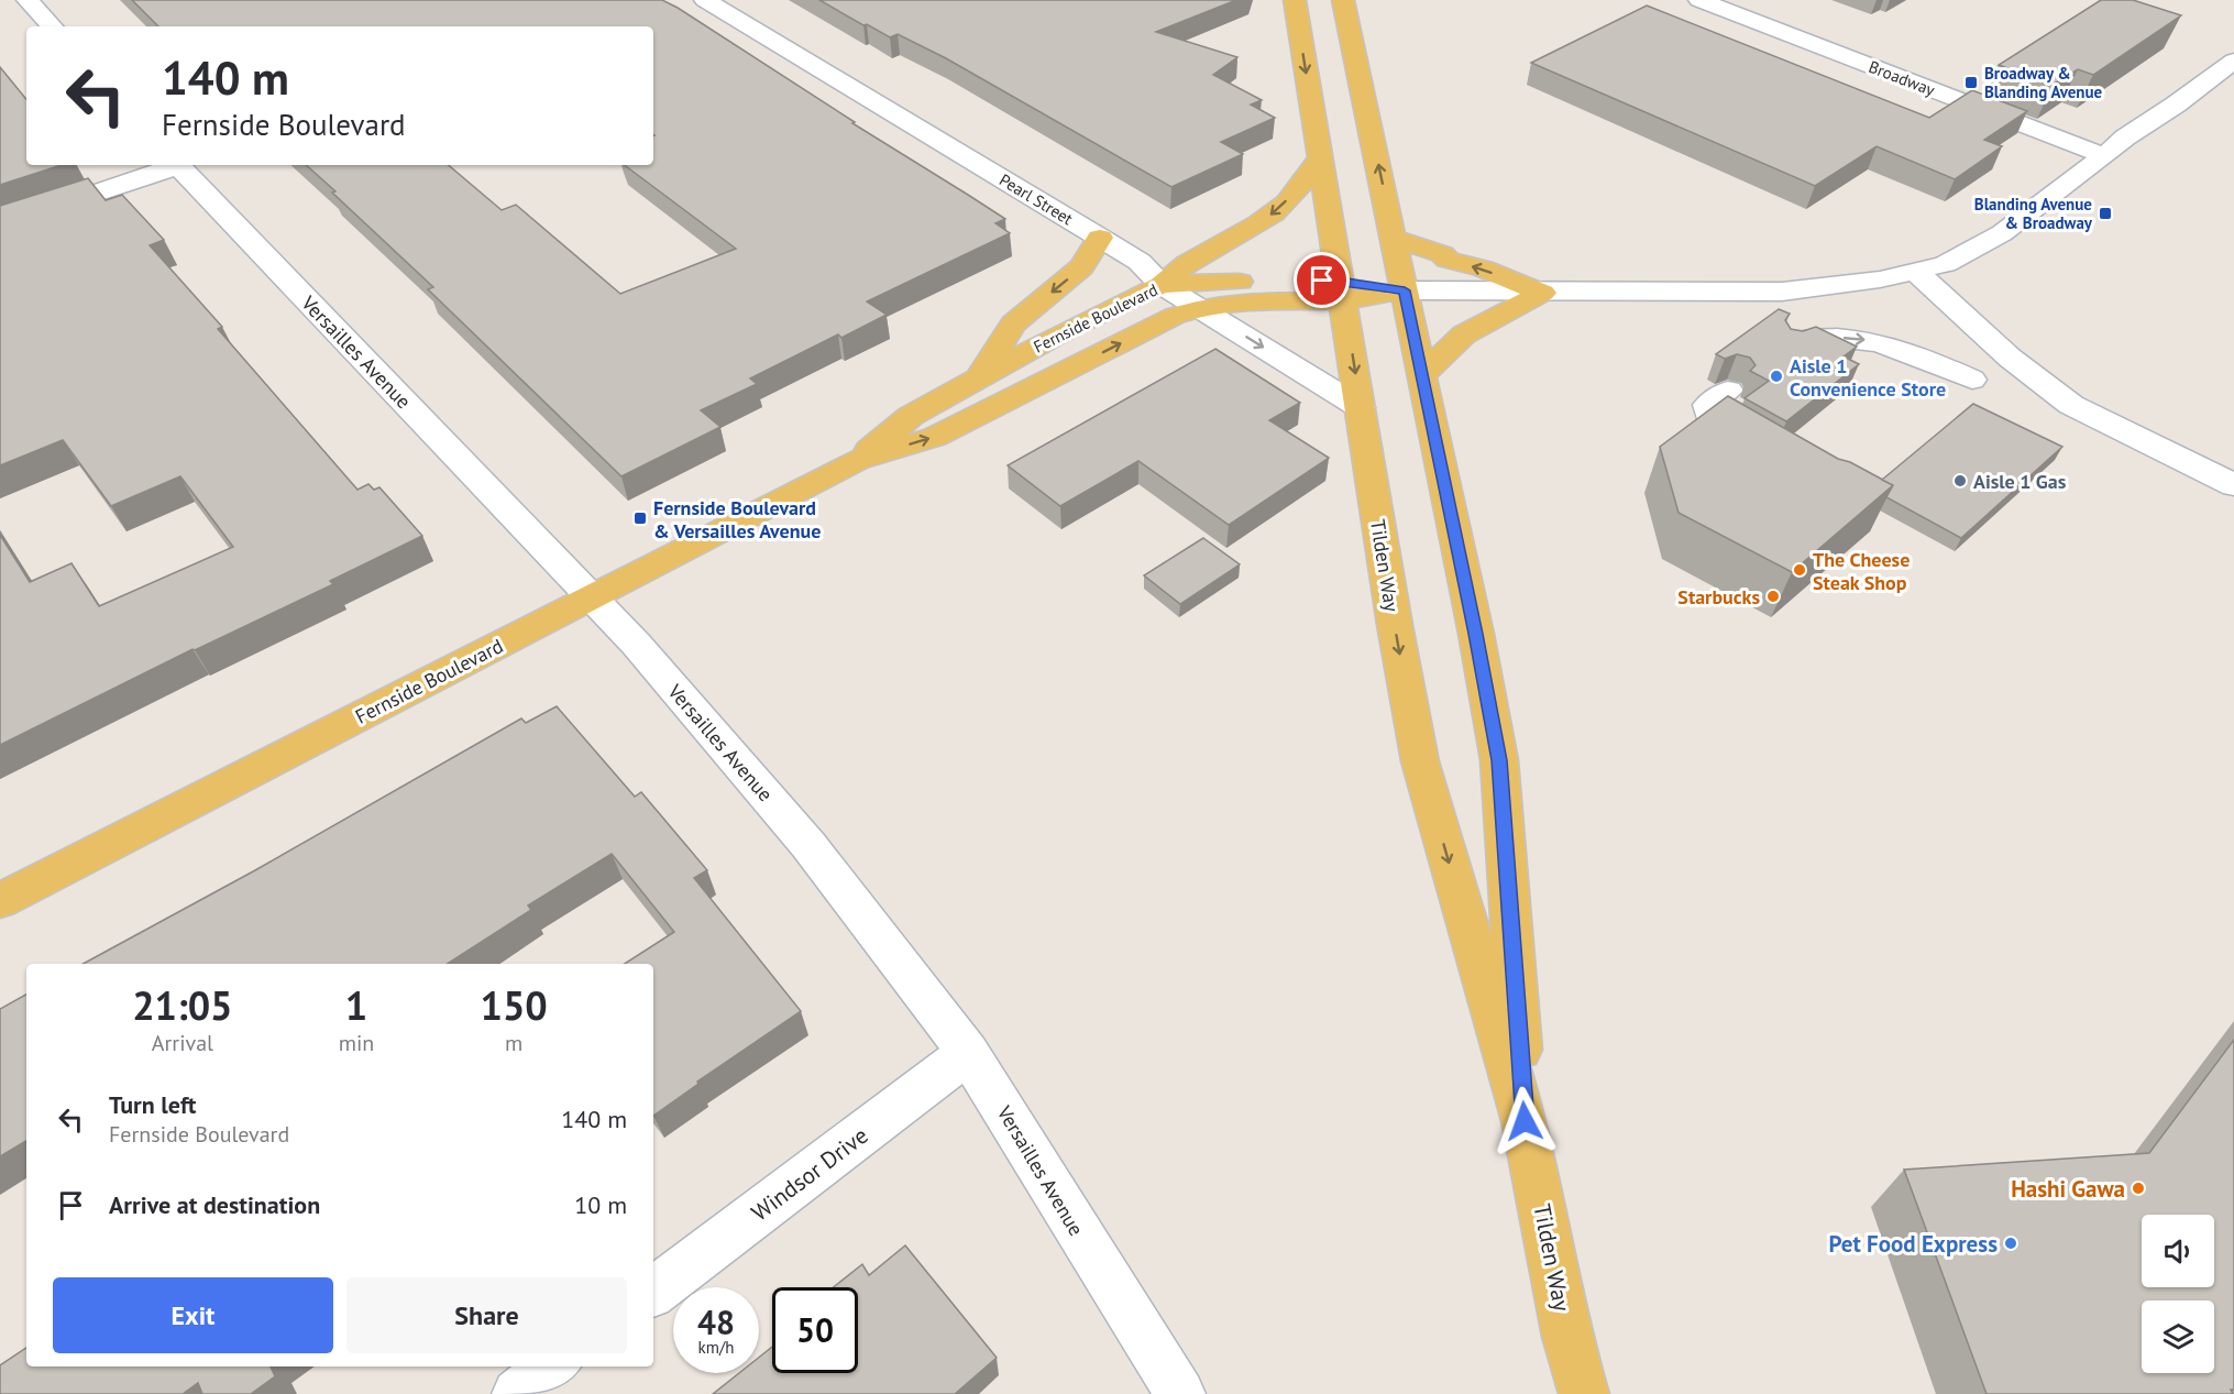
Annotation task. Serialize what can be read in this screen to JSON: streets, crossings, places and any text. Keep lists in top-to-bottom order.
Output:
{
  "streets": {
    "main road": ["Fernside Boulevard", "Tilden Way"],
    "street": [
      "Broadway",
      "Pearl Street",
      "Versailles Avenue",
      "Windsor Drive"
    ]
  },
  "crossings": [
    ["Pearl Street", "Fernside Boulevard"],
    ["Pearl Street", "Tilden Way"],
    ["Fernside Boulevard", "Versailles Avenue"],
    ["Fernside Boulevard", "Tilden Way"],
    ["Versailles Avenue", "Windsor Drive"]
  ],
  "places": {
    "transit": ["Broadway & Blanding Avenue", "Blanding Avenue & Broadway", "Fernside Boulevard & Versailles Avenue"],
    "other": [
      "Aisle 1 Convenience Store",
      "Aisle 1 Gas",
      "The Cheese Steak Shop",
      "Starbucks",
      "Hashi Gawa",
      "Pet Food Express"
    ]
  },
  "page": {
    "turn": ["140 m", "Fernside Boulevard"],
    "eta": [
      "21:05",
      "Arrival",
      "1",
      "min",
      "150",
      "m"
    ],
    "list": [
      {
        "name": "Turn left",
        "note": "Fernside Boulevard",
        "value": "140 m"
      },
      {
        "name": "Arrive at destination",
        "value": "10 m"
      }
    ],
    "buttons": ["Exit", "Share"],
    "speed": "48 km/h",
    "limit": "50"
  }
}
